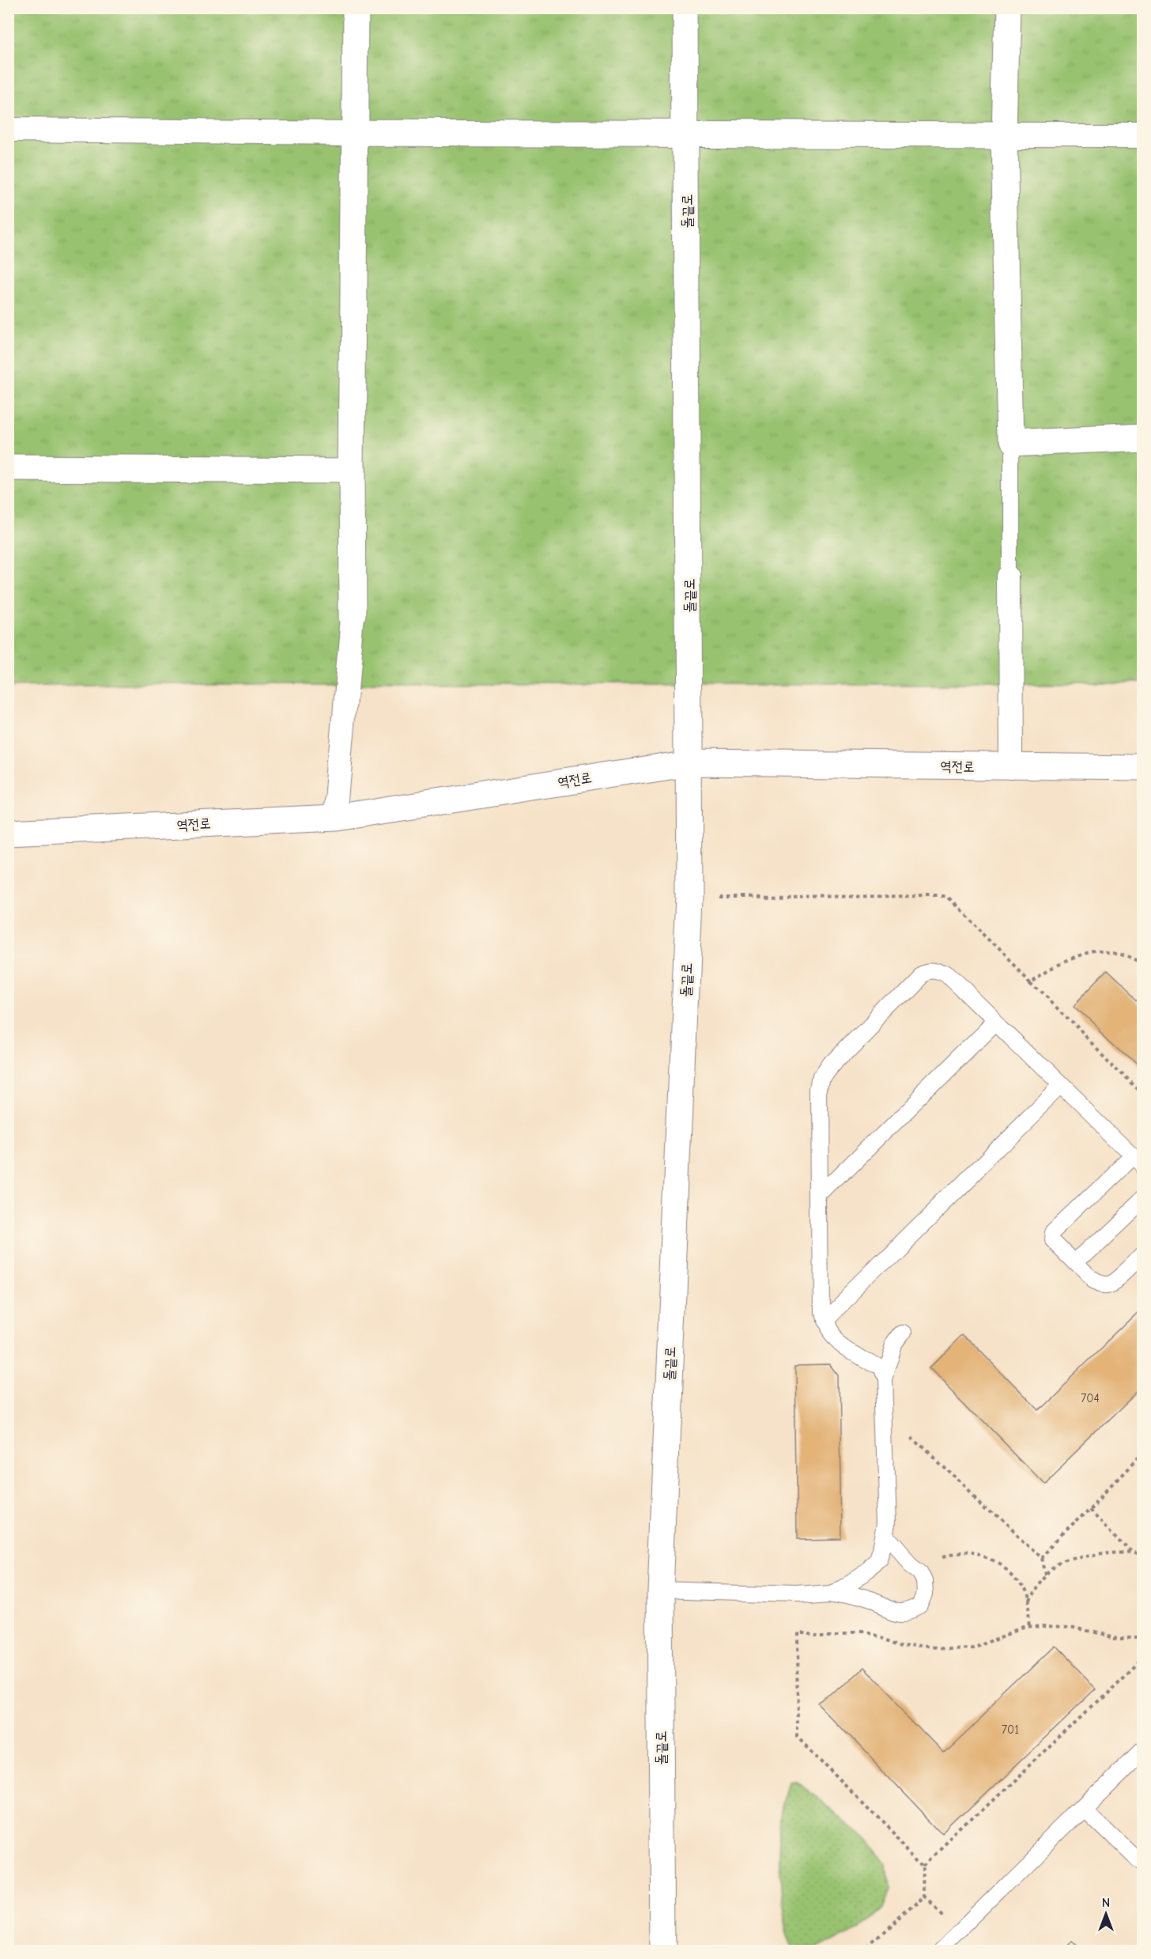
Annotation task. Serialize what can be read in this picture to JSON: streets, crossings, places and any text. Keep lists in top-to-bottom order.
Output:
{
  "streets": {
    "street": ["돌끝로", "역전로"]
  },
  "crossings": [
    ["돌끝로", "역전로"]
  ],
  "house_numbers": ["704", "701"],
  "north": "top"
}
